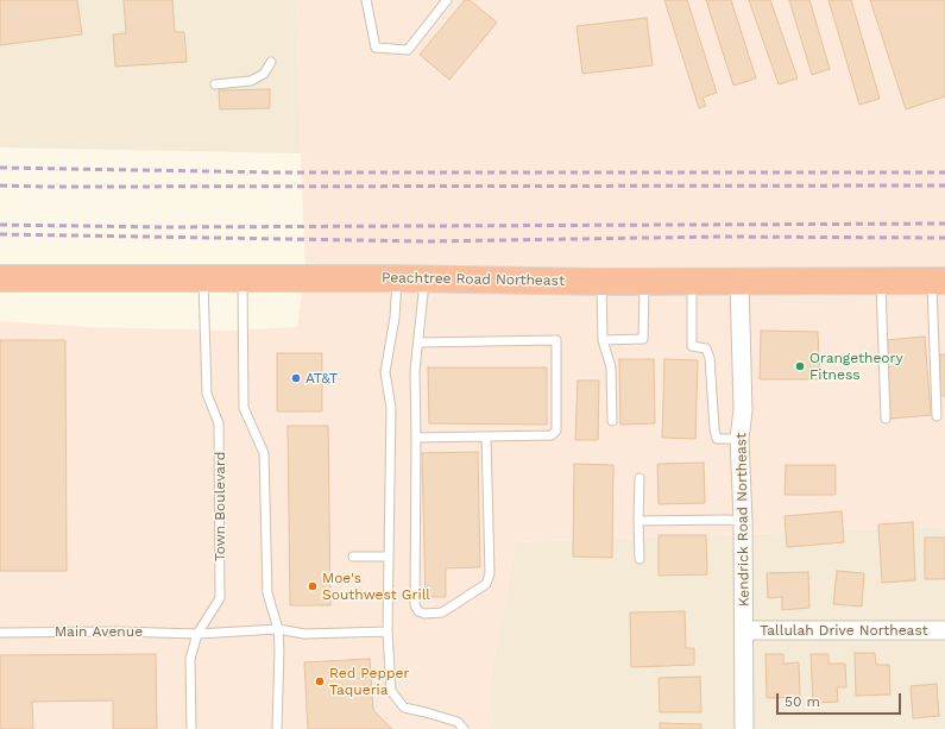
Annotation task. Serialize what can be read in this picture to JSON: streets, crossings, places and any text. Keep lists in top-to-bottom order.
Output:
{
  "streets": {
    "highway": ["Peachtree Road Northeast"],
    "street": ["Kendrick Road Northeast", "Tallulah Drive Northeast"],
    "lane": ["Town Boulevard", "Main Avenue"]
  },
  "crossings": [
    ["Peachtree Road Northeast", "Town Boulevard"],
    ["Peachtree Road Northeast", "Kendrick Road Northeast"],
    ["Town Boulevard", "Main Avenue"],
    ["Kendrick Road Northeast", "Tallulah Drive Northeast"]
  ],
  "places": [
    "Orangetheory Fitness",
    "AT&T",
    "Moe's Southwest Grill",
    "Red Pepper Taqueria"
  ],
  "scale_bar": "50 m"
}
